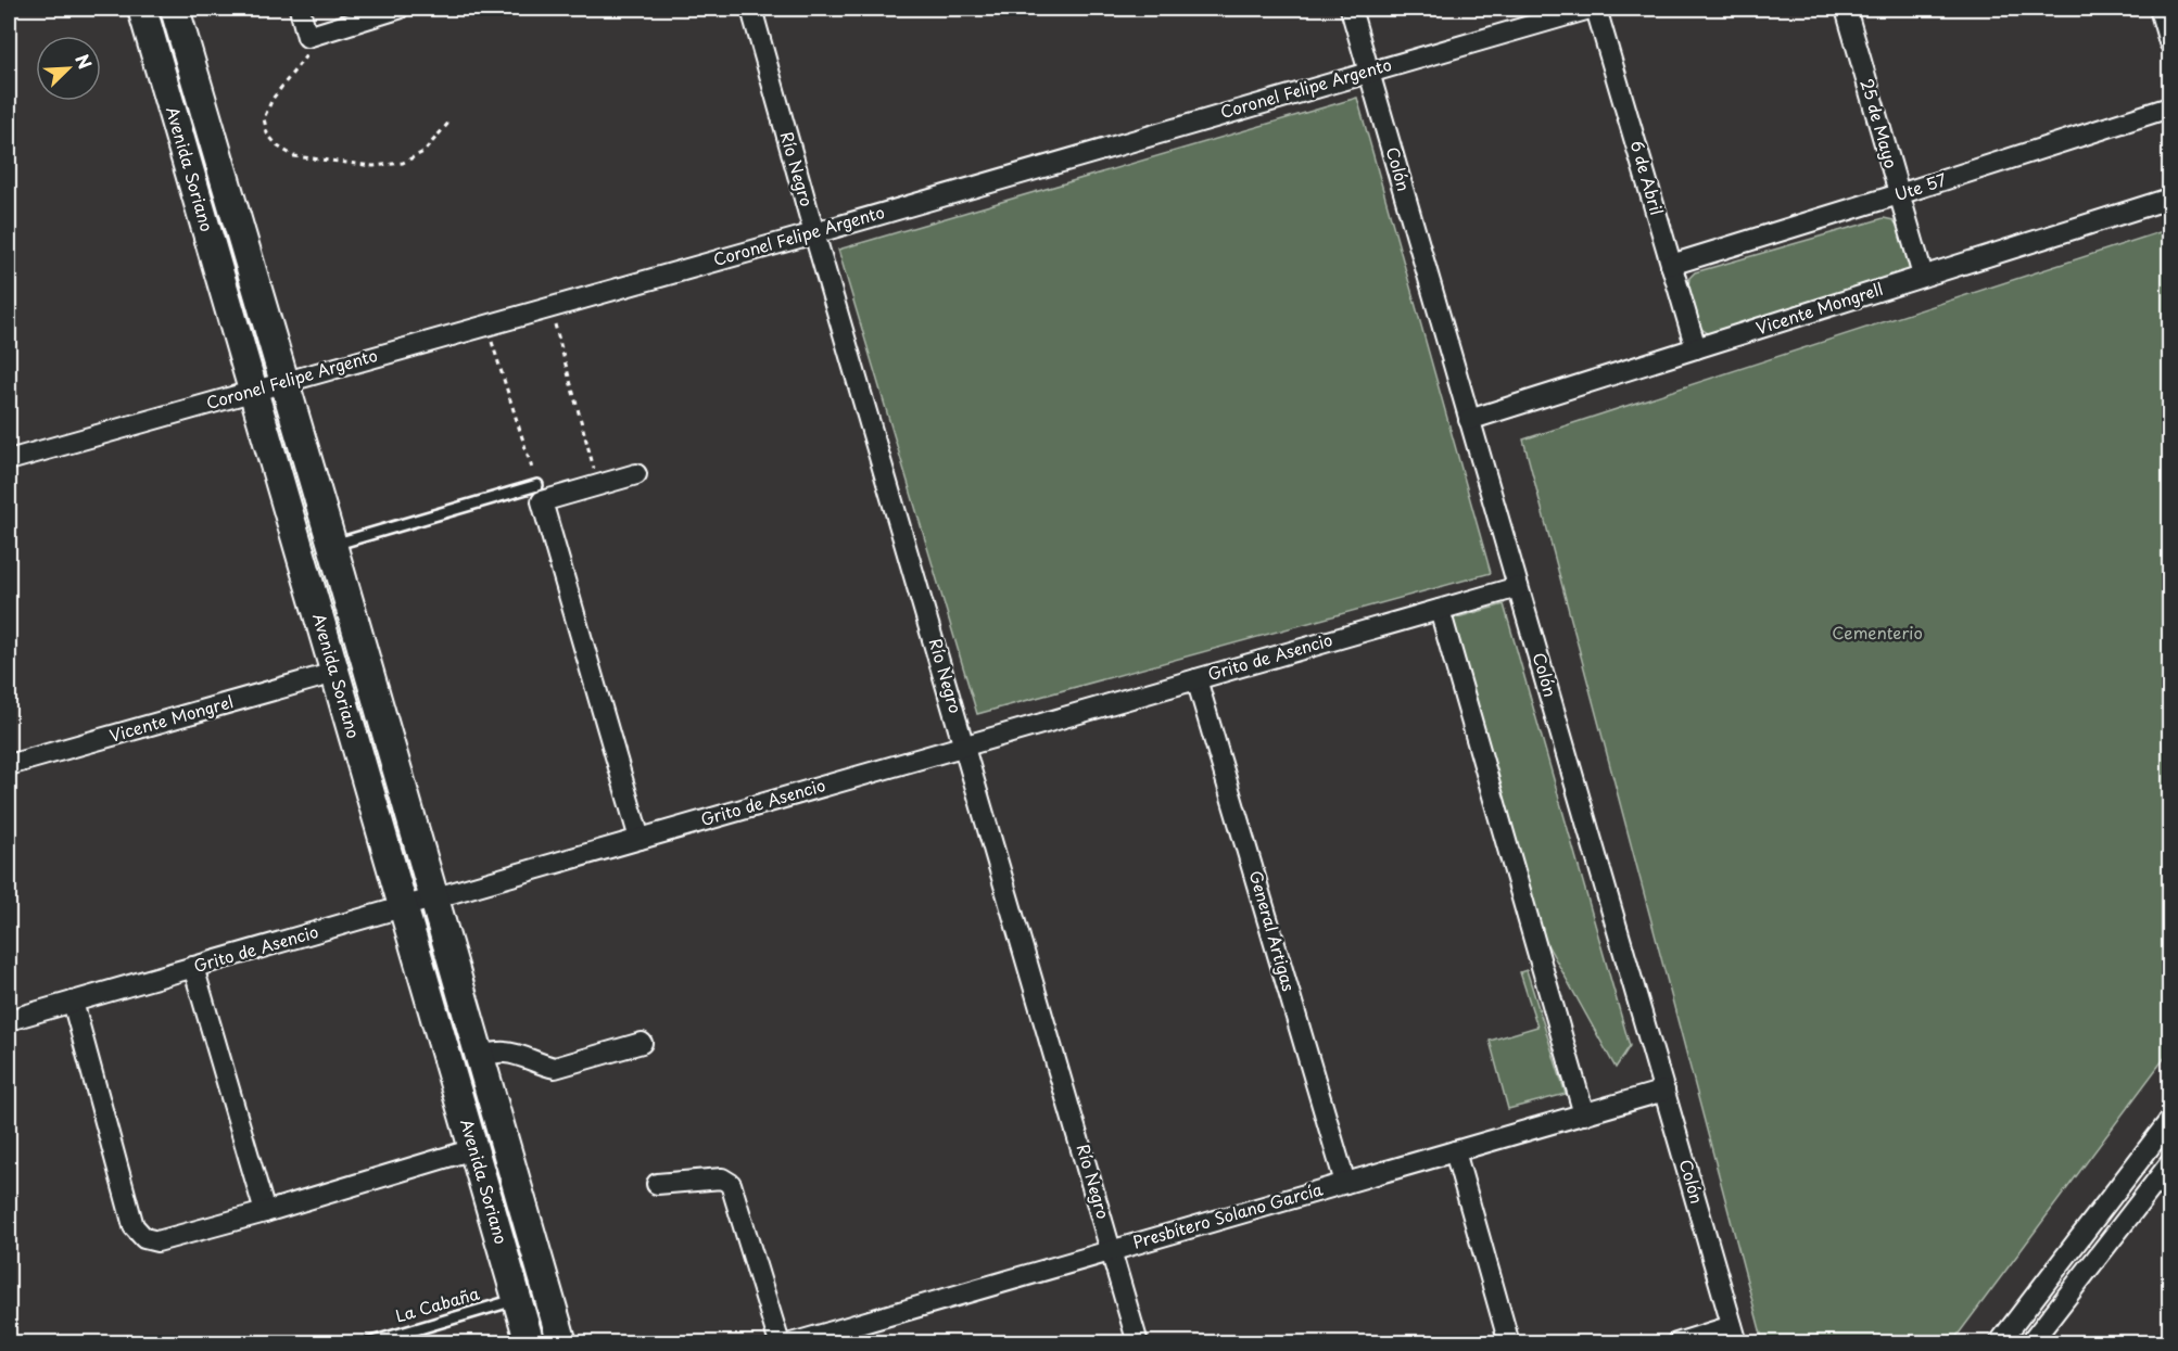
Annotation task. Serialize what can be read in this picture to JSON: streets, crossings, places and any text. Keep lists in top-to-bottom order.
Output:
{
  "streets": {
    "street": [
      "Coronel Felipe Argento",
      "25 de Mayo",
      "Avenida Soriano",
      "Río Negro",
      "Colón",
      "6 de Abril",
      "Ute 57",
      "Vicente Mongrell",
      "Grito de Asencio",
      "Vicente Mongrel",
      "General Artigas",
      "Presbítero Solano García"
    ],
    "lane": ["La Cabaña"]
  },
  "crossings": [
    ["Coronel Felipe Argento", "Avenida Soriano"],
    ["Coronel Felipe Argento", "Río Negro"],
    ["Coronel Felipe Argento", "Colón"],
    ["25 de Mayo", "Ute 57"],
    ["25 de Mayo", "Vicente Mongrell"],
    ["Avenida Soriano", "Grito de Asencio"],
    ["Avenida Soriano", "Vicente Mongrel"],
    ["Avenida Soriano", "La Cabaña"],
    ["Río Negro", "Grito de Asencio"],
    ["Río Negro", "Presbítero Solano García"],
    ["Colón", "Vicente Mongrell"],
    ["Colón", "Grito de Asencio"],
    ["Colón", "Presbítero Solano García"],
    ["6 de Abril", "Ute 57"],
    ["6 de Abril", "Vicente Mongrell"],
    ["Grito de Asencio", "General Artigas"],
    ["General Artigas", "Presbítero Solano García"]
  ],
  "parks": ["Cementerio"],
  "north": "top right"
}
